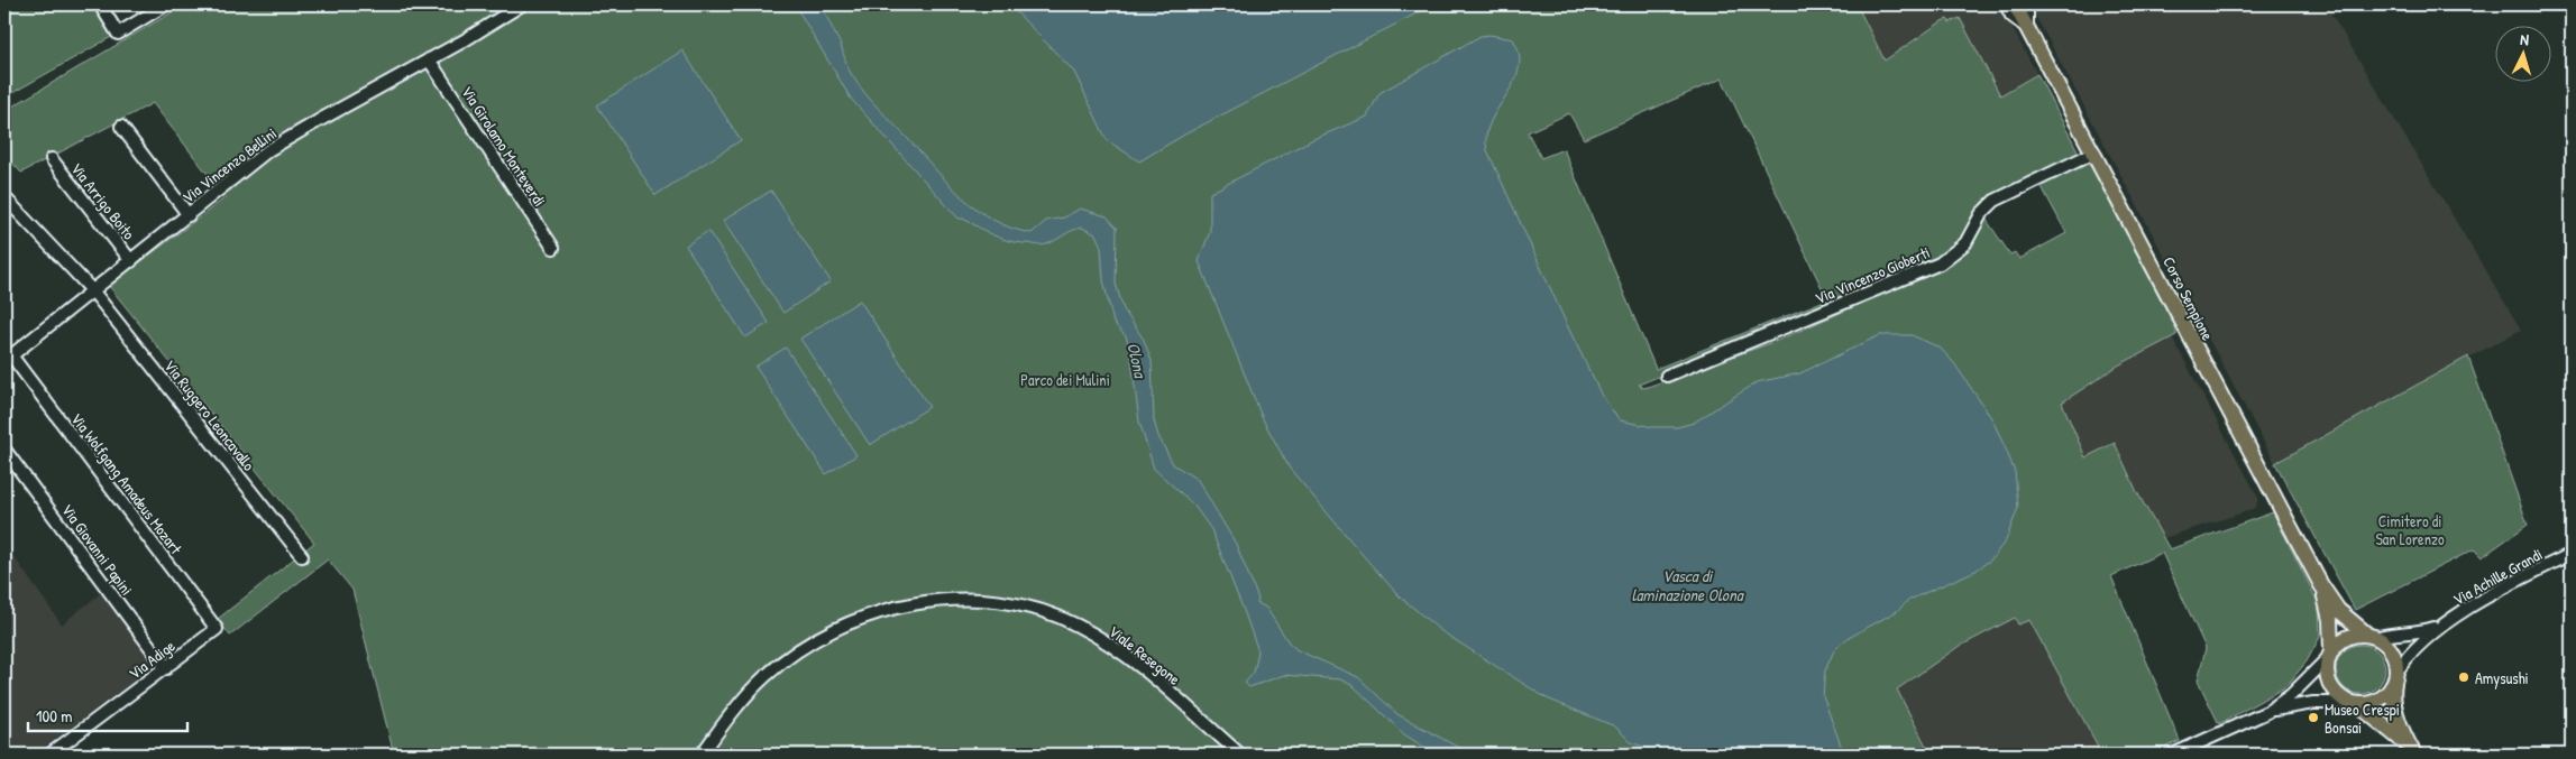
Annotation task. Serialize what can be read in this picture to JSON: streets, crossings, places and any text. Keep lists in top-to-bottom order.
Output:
{
  "streets": {
    "main road": ["Corso Sempione"],
    "street": [
      "Via Girolamo Monteverdi",
      "Via Vincenzo Bellini",
      "Via Arrigo Boito",
      "Via Vincenzo Gioberti",
      "Via Ruggero Leoncavallo",
      "Via Wolfgang Amadeus Mozart",
      "Via Giovanni Papini",
      "Via Achille Grandi",
      "Viale Resegone",
      "Via Adige"
    ]
  },
  "crossings": [
    ["Via Girolamo Monteverdi", "Via Vincenzo Bellini"],
    ["Via Vincenzo Bellini", "Via Arrigo Boito"],
    ["Via Vincenzo Bellini", "Via Ruggero Leoncavallo"],
    ["Via Vincenzo Bellini", "Via Wolfgang Amadeus Mozart"],
    ["Via Vincenzo Gioberti", "Corso Sempione"],
    ["Corso Sempione", "Via Achille Grandi"],
    ["Via Wolfgang Amadeus Mozart", "Via Adige"],
    ["Via Giovanni Papini", "Via Adige"]
  ],
  "water": ["Olona", "Vasca di laminazione Olona"],
  "parks": ["Parco dei Mulini", "Cimitero di San Lorenzo"],
  "places": ["Amysushi", "Museo Crespi Bonsai"],
  "scale_bar": "100 m",
  "north": "top"
}
